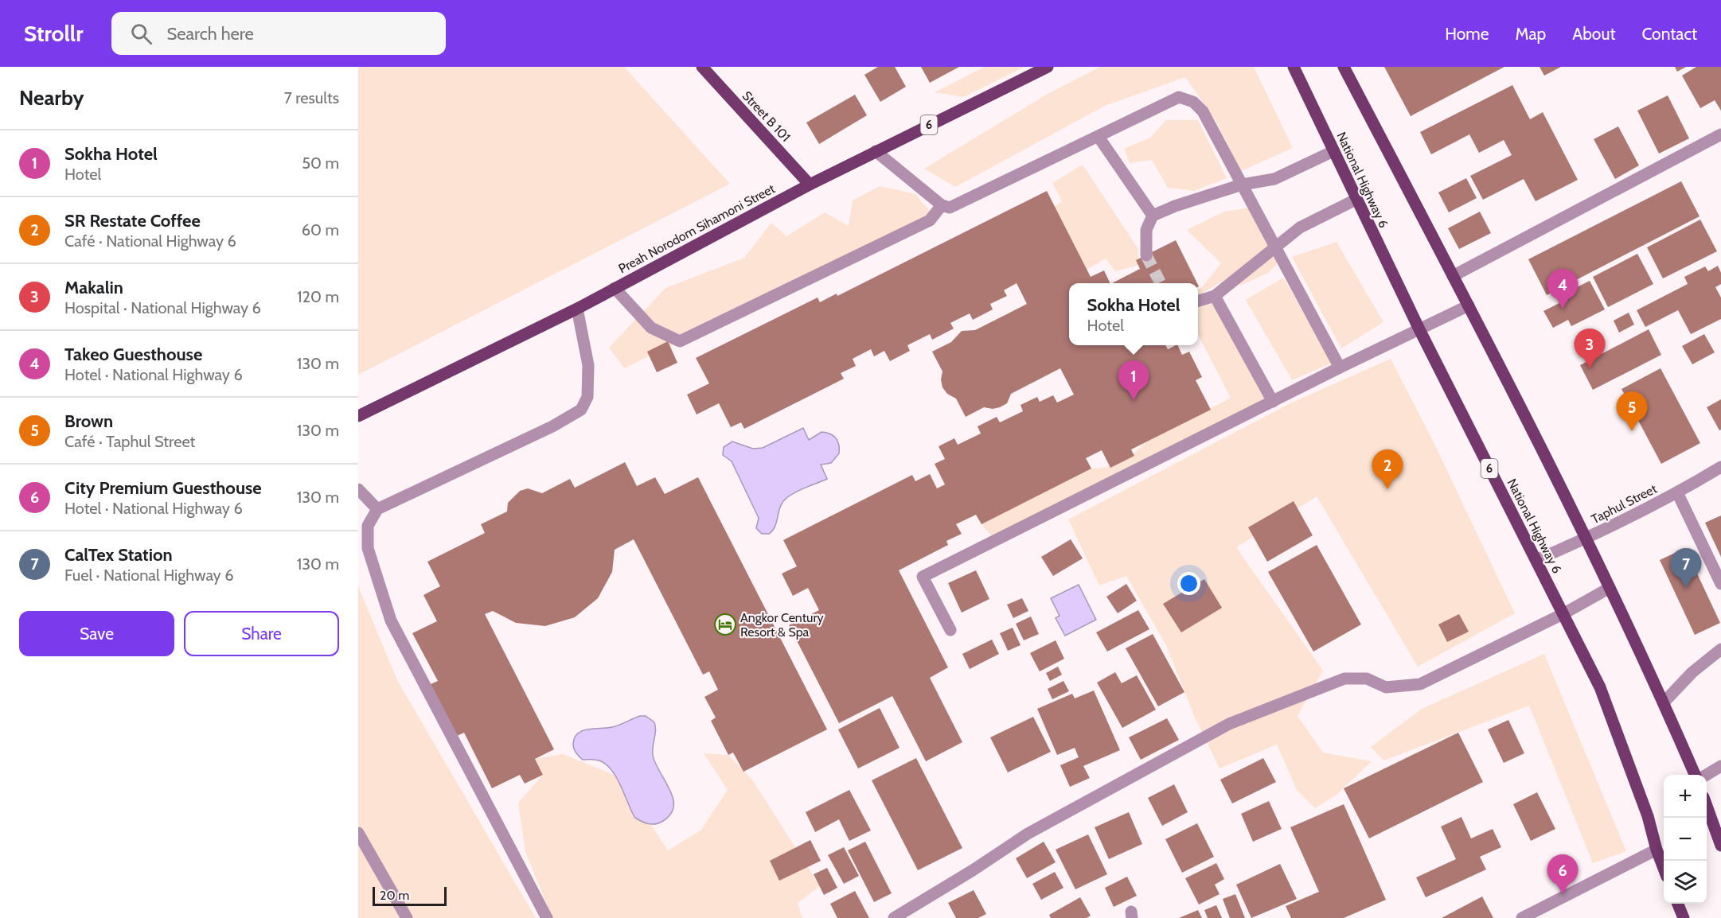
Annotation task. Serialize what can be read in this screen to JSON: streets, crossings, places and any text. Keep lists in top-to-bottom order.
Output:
{
  "streets": {
    "main road": [
      "Street B 101",
      "6",
      "National Highway 6",
      "Preah Norodom Sihamoni Street"
    ],
    "street": ["Taphul Street"]
  },
  "crossings": [
    ["Street B 101", "Preah Norodom Sihamoni Street"],
    ["National Highway 6", "Taphul Street"]
  ],
  "places": {
    "hotel": ["Angkor Century Resort & Spa"]
  },
  "scale_bar": "20 m",
  "page": {
    "header": "Strollr",
    "search": "Search here",
    "nav": [
      "Home",
      "Map",
      "About",
      "Contact"
    ],
    "heading": ["Nearby", "7 results"],
    "list": [
      {
        "mark": "1",
        "name": "Sokha Hotel",
        "note": "Hotel",
        "value": "50 m"
      },
      {
        "mark": "2",
        "name": "SR Restate Coffee",
        "note": "Café · National Highway 6",
        "value": "60 m"
      },
      {
        "mark": "3",
        "name": "Makalin",
        "note": "Hospital · National Highway 6",
        "value": "120 m"
      },
      {
        "mark": "4",
        "name": "Takeo Guesthouse",
        "note": "Hotel · National Highway 6",
        "value": "130 m"
      },
      {
        "mark": "5",
        "name": "Brown",
        "note": "Café · Taphul Street",
        "value": "130 m"
      },
      {
        "mark": "6",
        "name": "City Premium Guesthouse",
        "note": "Hotel · National Highway 6",
        "value": "130 m"
      },
      {
        "mark": "7",
        "name": "CalTex Station",
        "note": "Fuel · National Highway 6",
        "value": "130 m"
      }
    ],
    "pins": [
      "4",
      "3",
      "1",
      "5",
      "2",
      "7",
      "6"
    ],
    "popup": ["Sokha Hotel", "Hotel"],
    "buttons": ["Save", "Share"],
    "map_buttons": ["+", "−"],
    "scale": "20 m"
  }
}
